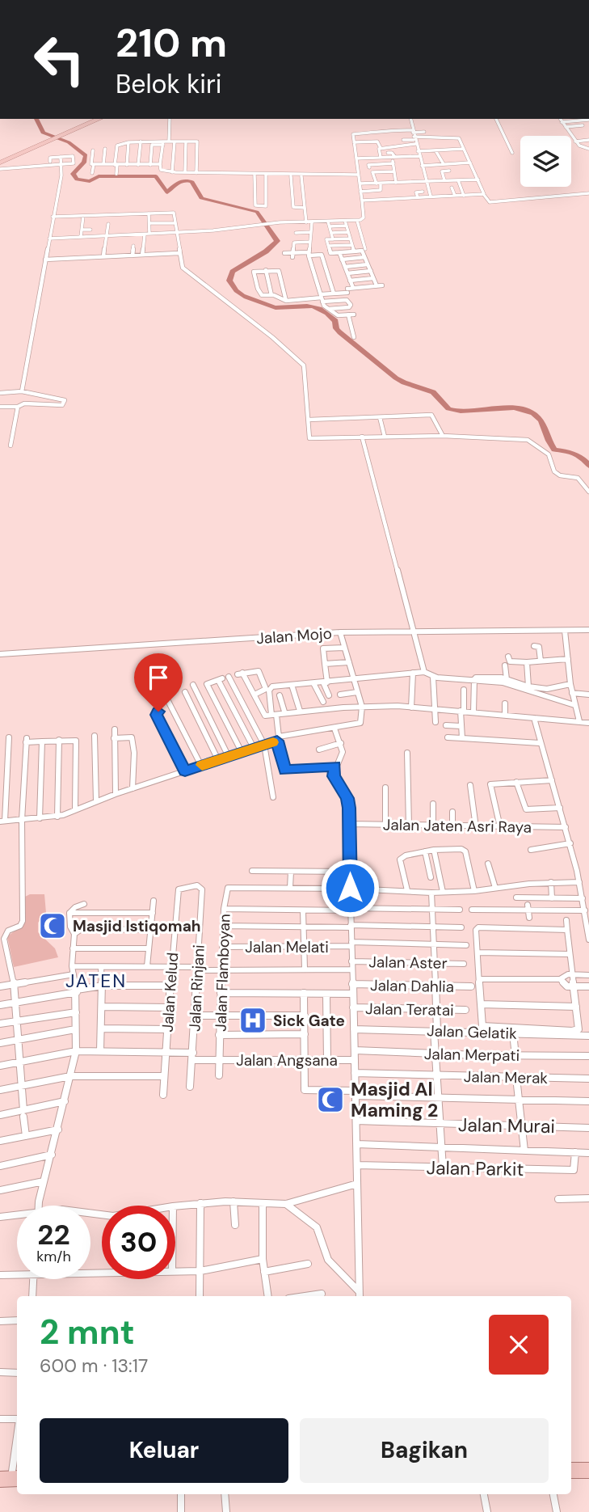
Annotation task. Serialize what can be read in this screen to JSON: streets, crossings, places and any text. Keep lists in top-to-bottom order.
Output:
{
  "streets": {
    "street": [
      "Jalan Mojo",
      "Jalan Jaten Asri Raya",
      "Jalan Melati",
      "Jalan Aster",
      "Jalan Flamboyan",
      "Jalan Dahlia",
      "Jalan Rinjani",
      "Jalan Kelud",
      "Jalan Teratai",
      "Jalan Gelatik",
      "Jalan Merpati",
      "Jalan Angsana",
      "Jalan Merak",
      "Jalan Murai",
      "Jalan Parkit"
    ]
  },
  "crossings": [
    ["Jalan Melati", "Jalan Flamboyan"],
    ["Jalan Flamboyan", "Jalan Angsana"],
    ["Jalan Rinjani", "Jalan Kelud"],
    ["Jalan Rinjani", "Jalan Angsana"]
  ],
  "districts": ["JATEN"],
  "places": {
    "mosque": ["Masjid Istiqomah", "Masjid Al Maming 2"],
    "hospital": ["Sick Gate"]
  },
  "page": {
    "turn": ["210 m", "Belok kiri"],
    "speed": "22 km/h",
    "limit": "30",
    "heading": ["2 mnt", "600 m · 13:17"],
    "buttons": ["Keluar", "Bagikan"]
  }
}
